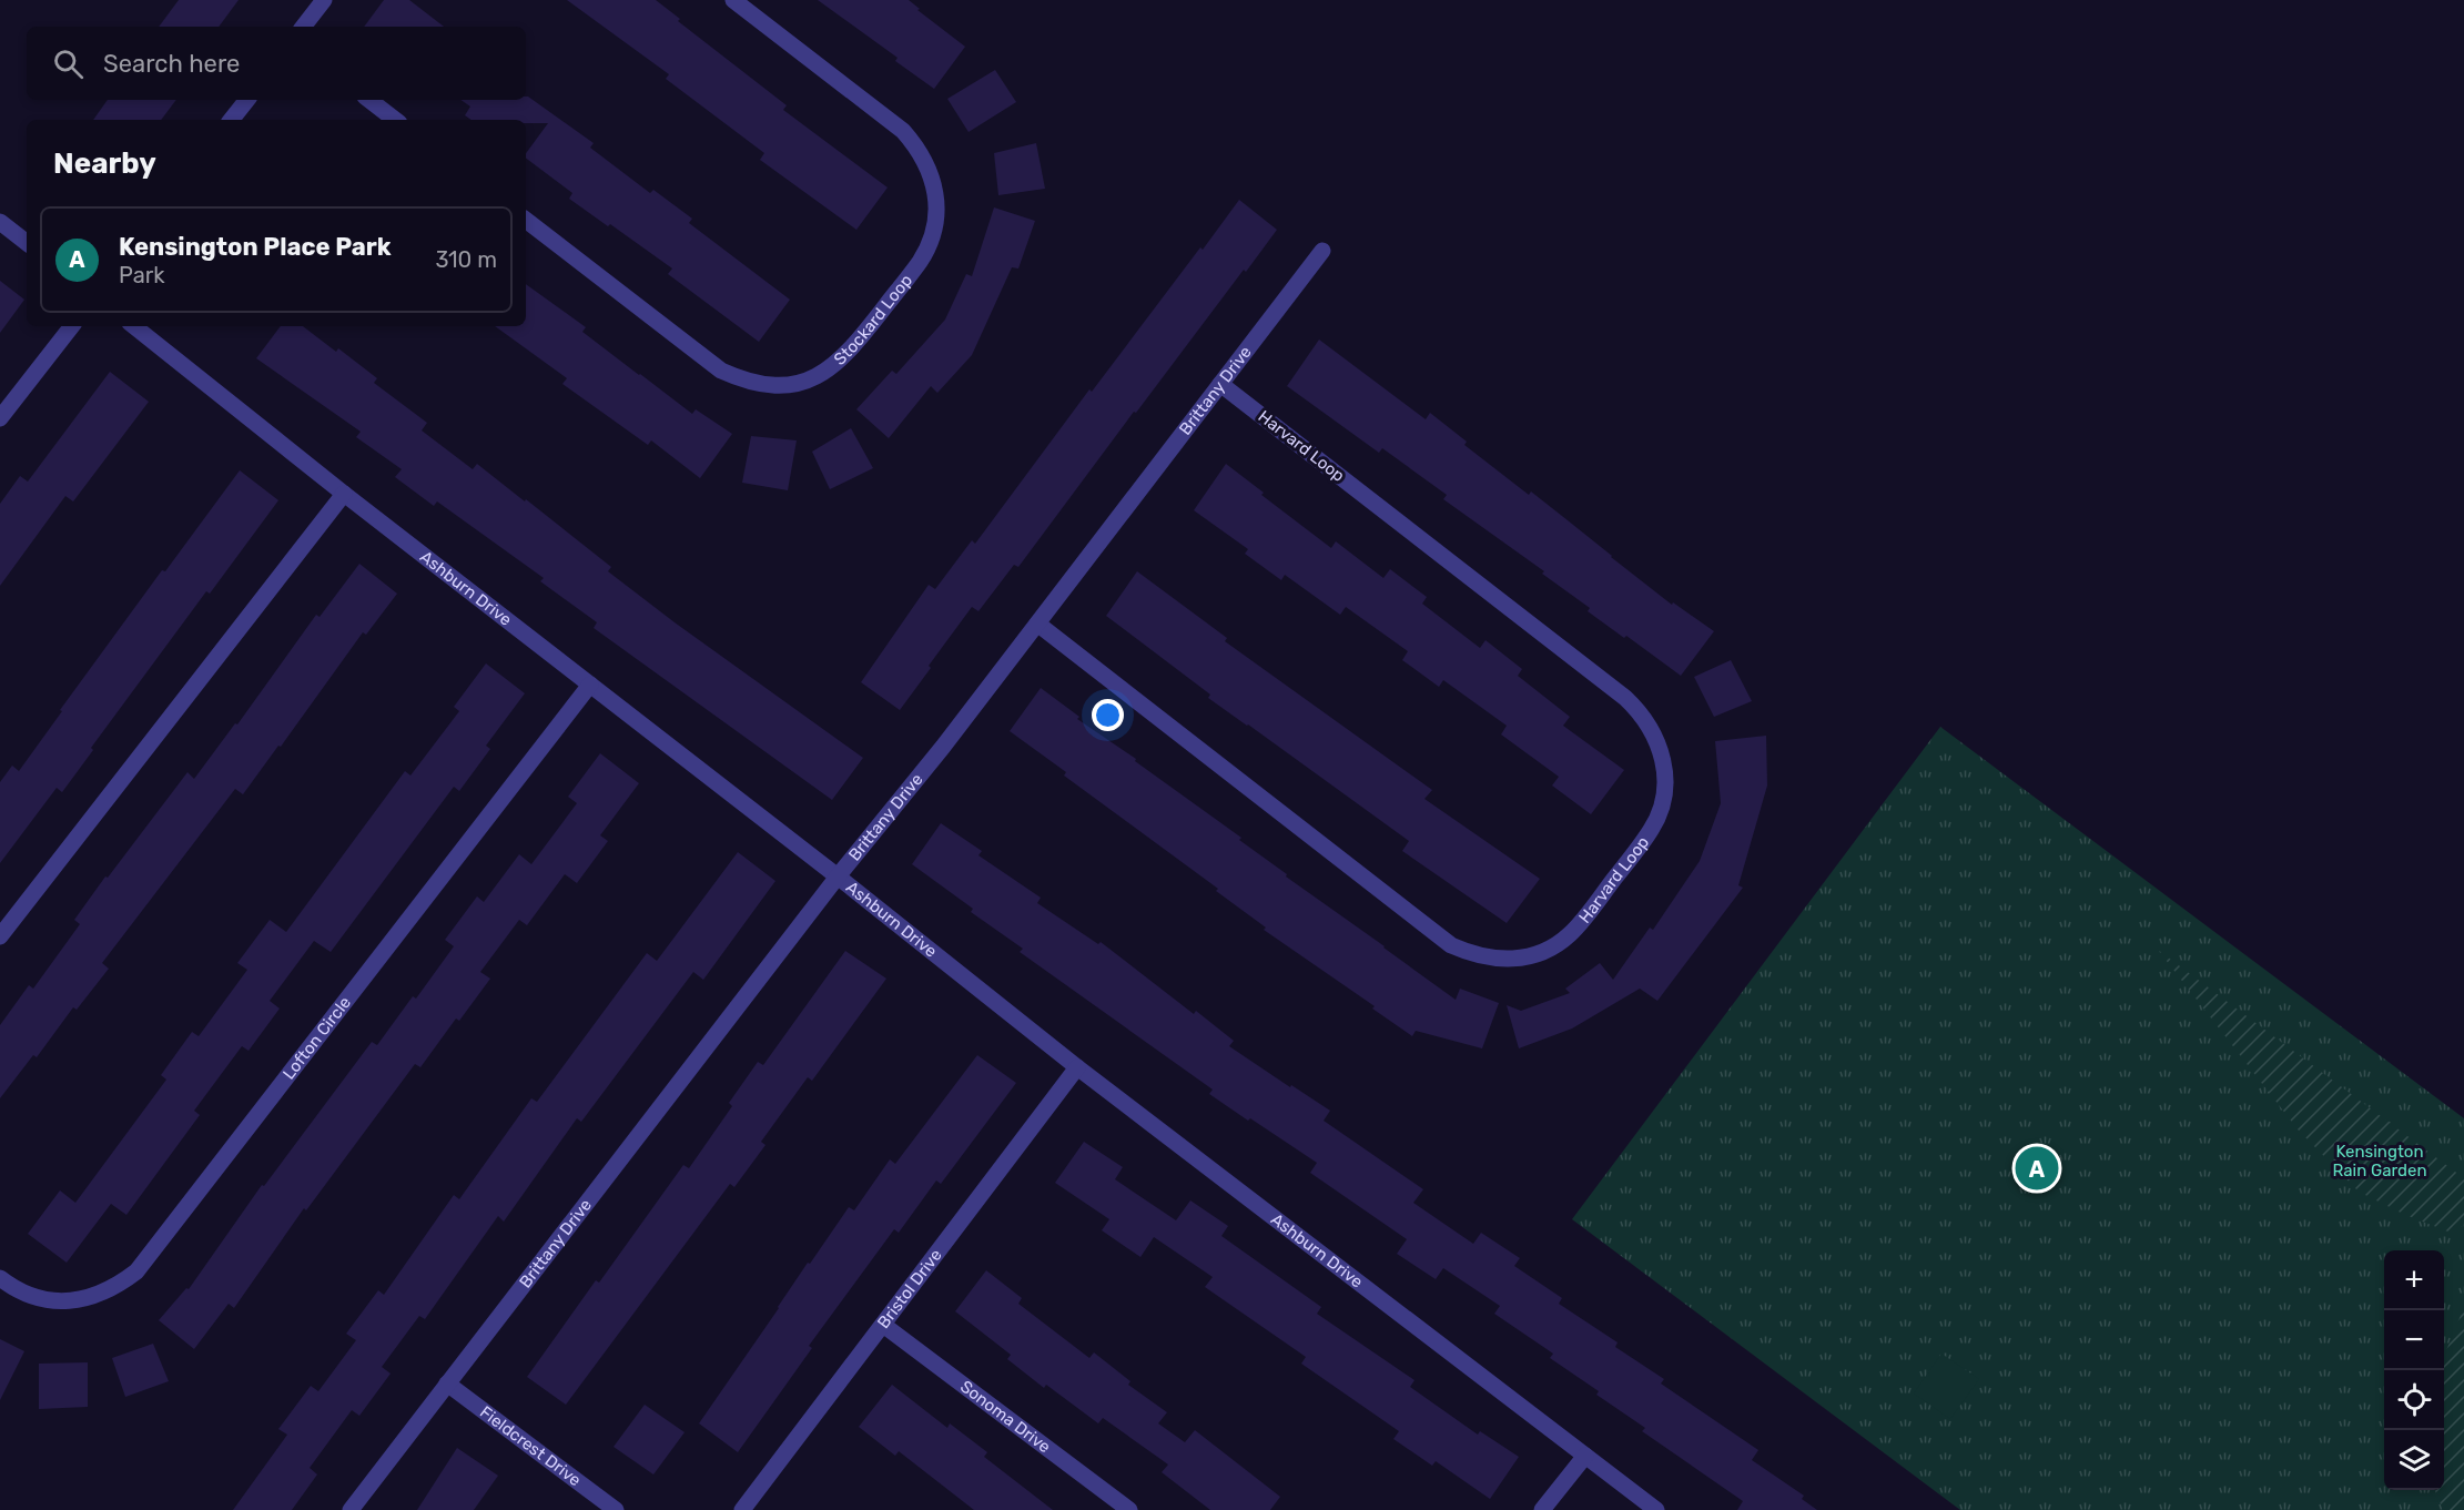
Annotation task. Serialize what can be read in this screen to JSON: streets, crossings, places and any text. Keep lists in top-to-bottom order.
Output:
{
  "streets": {
    "street": [
      "Stockard Loop",
      "Brittany Drive",
      "Harvard Loop",
      "Ashburn Drive",
      "Lofton Circle",
      "Bristol Drive",
      "Sonoma Drive",
      "Fieldcrest Drive"
    ]
  },
  "crossings": [
    ["Brittany Drive", "Harvard Loop"],
    ["Brittany Drive", "Ashburn Drive"],
    ["Brittany Drive", "Fieldcrest Drive"],
    ["Ashburn Drive", "Lofton Circle"],
    ["Ashburn Drive", "Bristol Drive"],
    ["Bristol Drive", "Sonoma Drive"]
  ],
  "parks": ["Kensington Rain Garden"],
  "page": {
    "search": "Search here",
    "heading": "Nearby",
    "list": [
      {
        "mark": "A",
        "name": "Kensington Place Park",
        "note": "Park",
        "value": "310 m"
      }
    ],
    "pins": "A",
    "map_buttons": ["+", "−"]
  }
}
